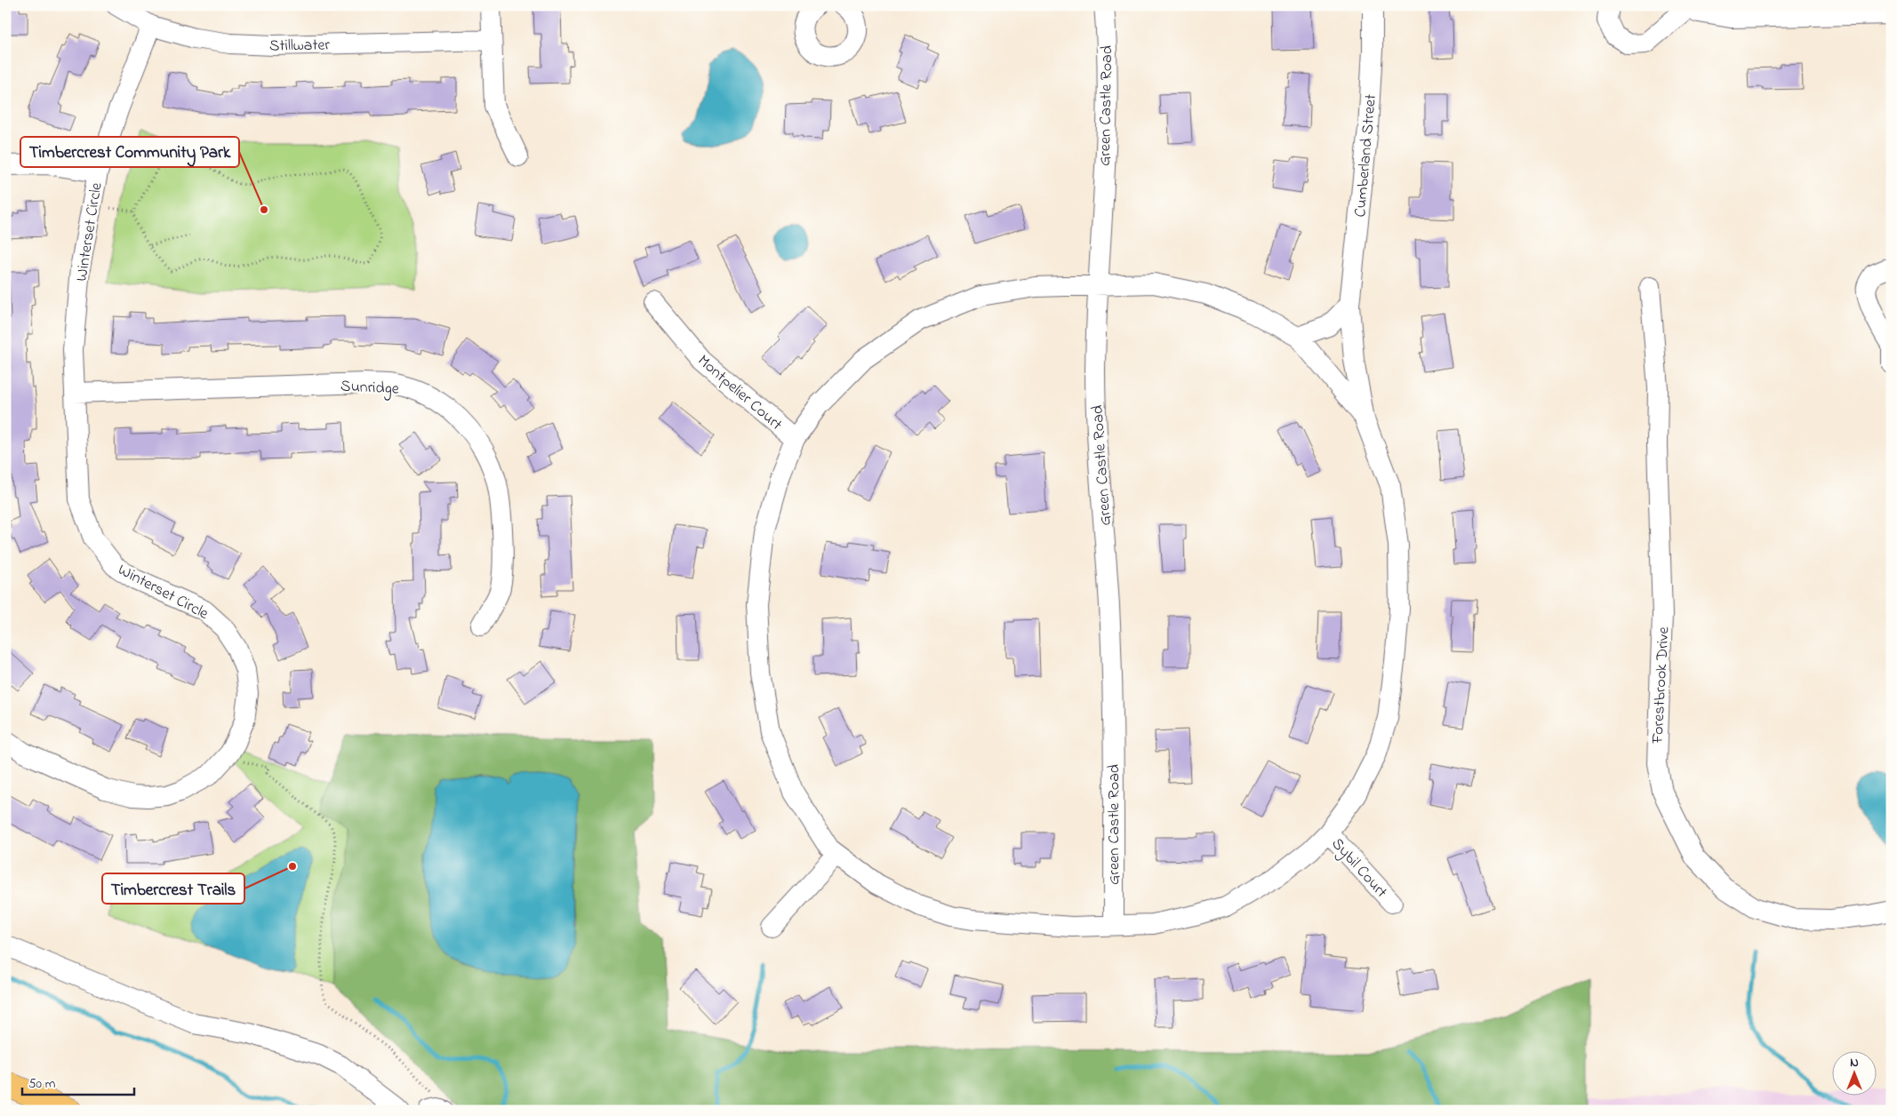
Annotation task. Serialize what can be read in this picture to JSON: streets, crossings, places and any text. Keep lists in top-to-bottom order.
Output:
{
  "streets": {
    "street": [
      "Stillwater",
      "Green Castle Road",
      "Cumberland Street",
      "Winterset Circle",
      "Sunridge",
      "Montpelier Court",
      "Forestbrook Drive",
      "Sybil Court"
    ]
  },
  "crossings": [
    ["Stillwater", "Winterset Circle"],
    ["Winterset Circle", "Sunridge"]
  ],
  "places": ["Timbercrest Community Park", "Timbercrest Trails"],
  "scale_bar": "50 m",
  "north": "top"
}
